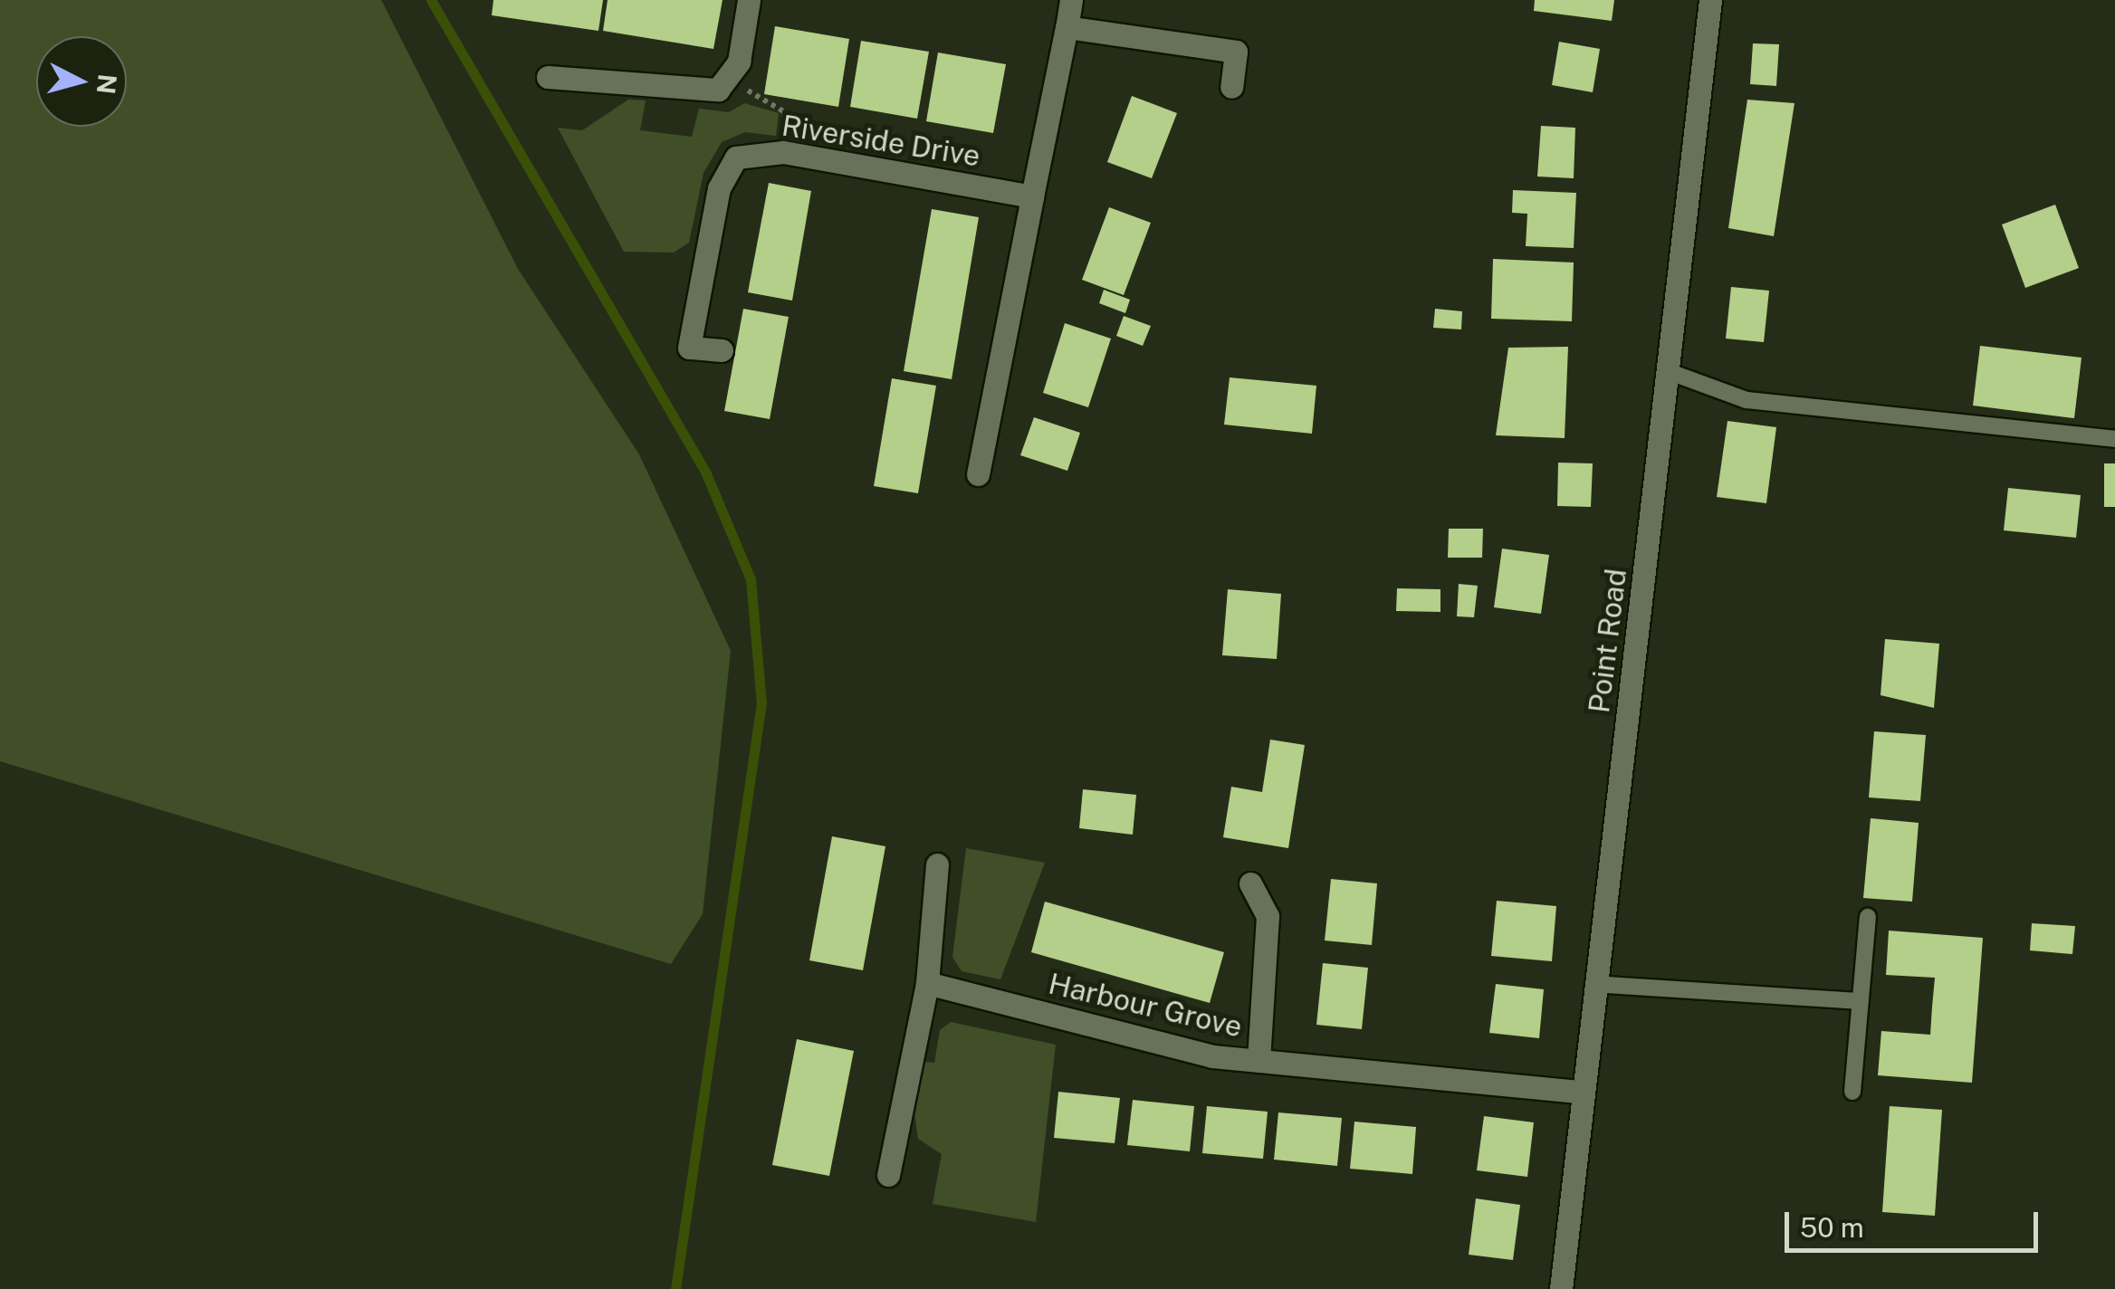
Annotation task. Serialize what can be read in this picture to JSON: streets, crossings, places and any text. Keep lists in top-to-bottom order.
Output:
{
  "streets": {
    "street": ["Riverside Drive", "Point Road", "Harbour Grove"]
  },
  "crossings": [
    ["Point Road", "Harbour Grove"]
  ],
  "scale_bar": "50 m",
  "north": "right"
}
